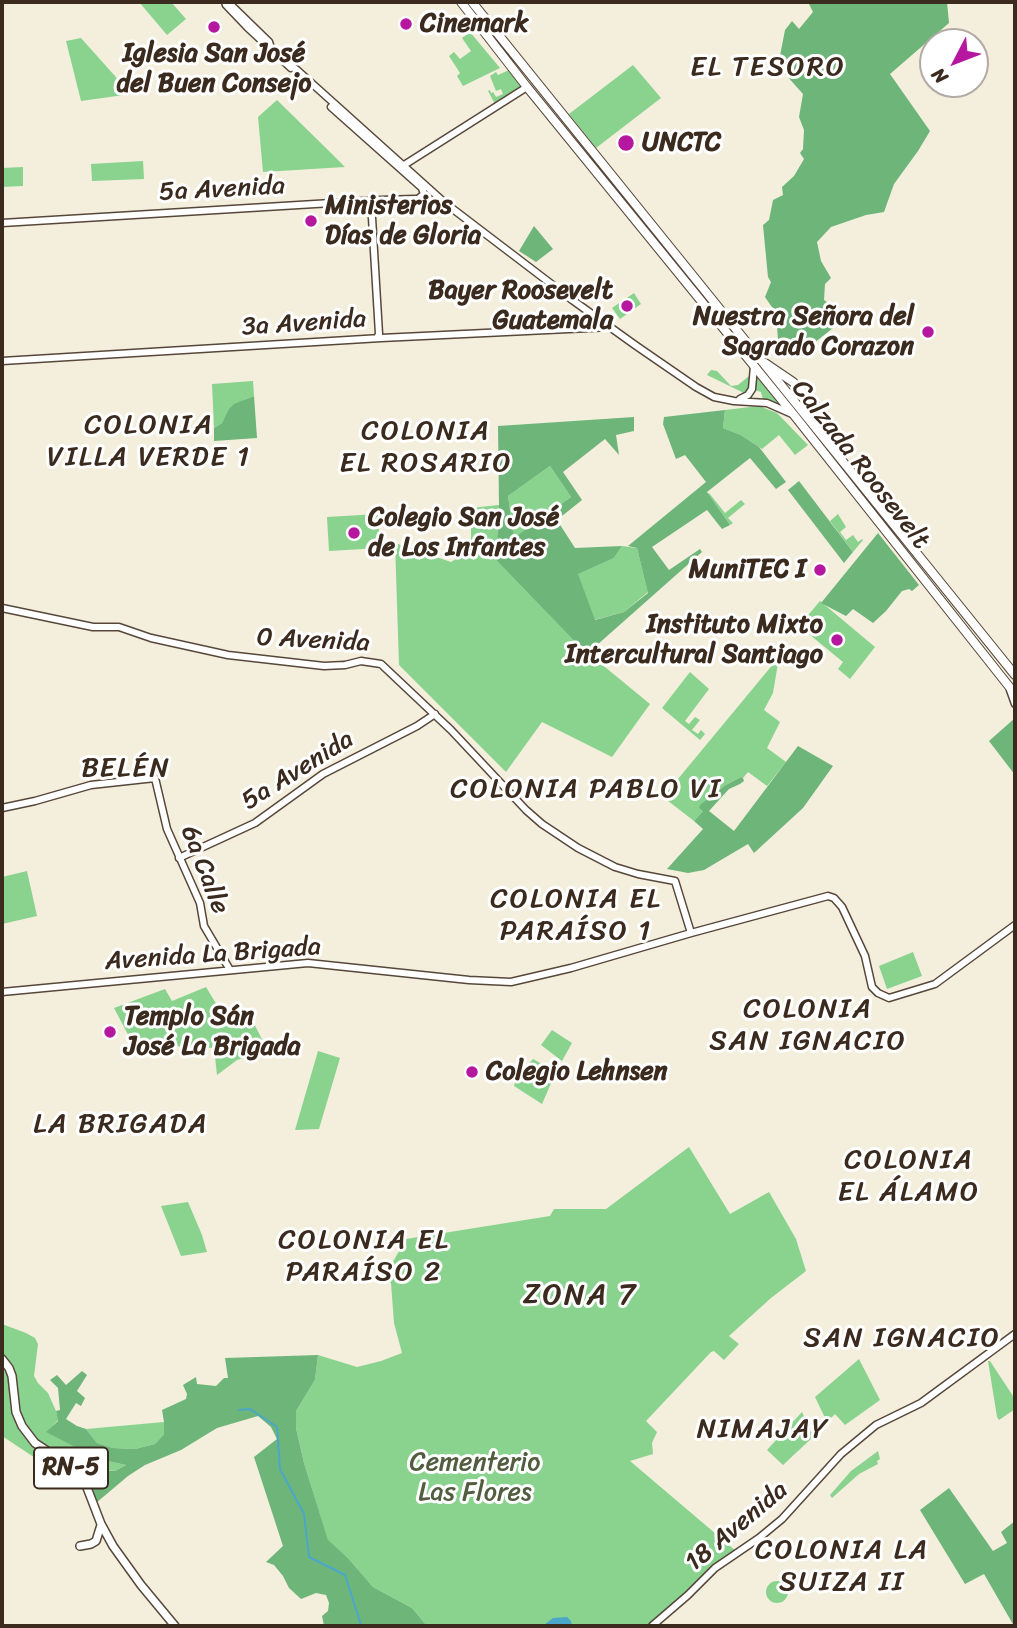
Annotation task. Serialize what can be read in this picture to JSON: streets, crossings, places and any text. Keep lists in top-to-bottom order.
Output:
{
  "streets": {
    "highway": ["Calzada Roosevelt"],
    "main road": [
      "5a Avenida",
      "3a Avenida",
      "0 Avenida",
      "6a Calle",
      "Avenida La Brigada",
      "RN-5",
      "18 Avenida"
    ]
  },
  "crossings": [
    ["5a Avenida", "0 Avenida"],
    ["5a Avenida", "6a Calle"],
    ["0 Avenida", "Avenida La Brigada"],
    ["6a Calle", "Avenida La Brigada"]
  ],
  "districts": [
    "EL TESORO",
    "COLONIA VILLA VERDE 1",
    "COLONIA EL ROSARIO",
    "BELÉN",
    "COLONIA PABLO VI",
    "COLONIA EL PARAÍSO 1",
    "COLONIA SAN IGNACIO",
    "LA BRIGADA",
    "COLONIA EL ÁLAMO",
    "COLONIA EL PARAÍSO 2",
    "ZONA 7",
    "SAN IGNACIO",
    "NIMAJAY",
    "COLONIA LA SUIZA II"
  ],
  "parks": ["Cementerio Las Flores"],
  "places": [
    "Cinemark",
    "Iglesia San José del Buen Consejo",
    "UNCTC",
    "Ministerios Días de Gloria",
    "Bayer Roosevelt Guatemala",
    "Nuestra Señora del Sagrado Corazon",
    "Colegio San José de Los Infantes",
    "MuniTEC I",
    "Instituto Mixto Intercultural Santiago",
    "Templo Sán José La Brigada",
    "Colegio Lehnsen"
  ],
  "north": "bottom left"
}
